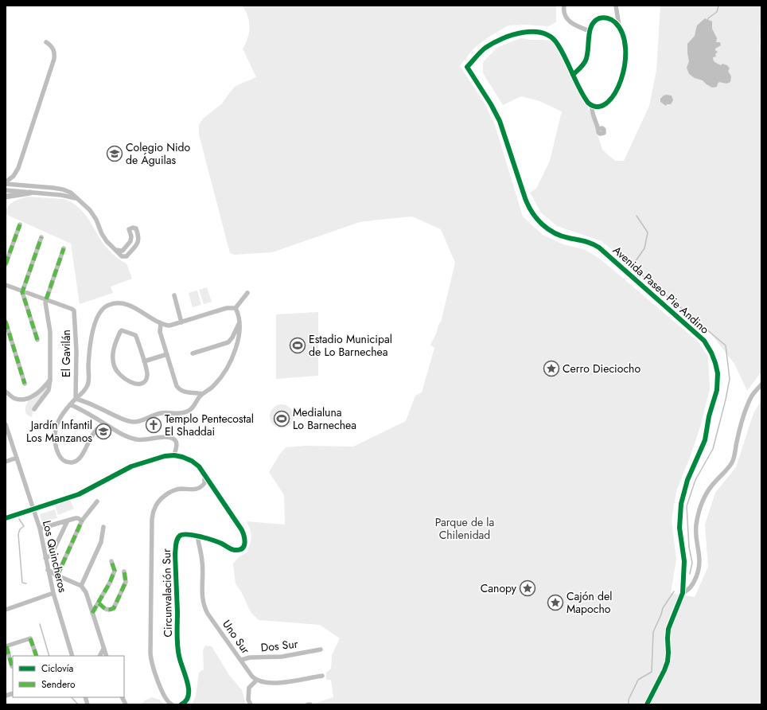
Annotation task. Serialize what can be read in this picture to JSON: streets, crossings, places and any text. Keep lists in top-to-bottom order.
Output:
{
  "streets": {
    "street": [
      "Avenida Paseo Pie Andino",
      "El Gavilán",
      "Los Quincheros",
      "Circunvalación Sur",
      "Uno Sur",
      "Dos Sur"
    ]
  },
  "crossings": [
    ["Circunvalación Sur", "Uno Sur"],
    ["Uno Sur", "Dos Sur"]
  ],
  "parks": ["Parque de la Chilenidad"],
  "places": {
    "school or university": ["Colegio Nido de Águilas", "Jardín Infantil Los Manzanos"],
    "sports": ["Estadio Municipal de Lo Barnechea", "Medialuna Lo Barnechea"],
    "place": ["Cerro Dieciocho", "Canopy", "Cajón del Mapocho"],
    "church": ["Templo Pentecostal El Shaddai"]
  },
  "legend": ["Ciclovía", "Sendero"]
}
